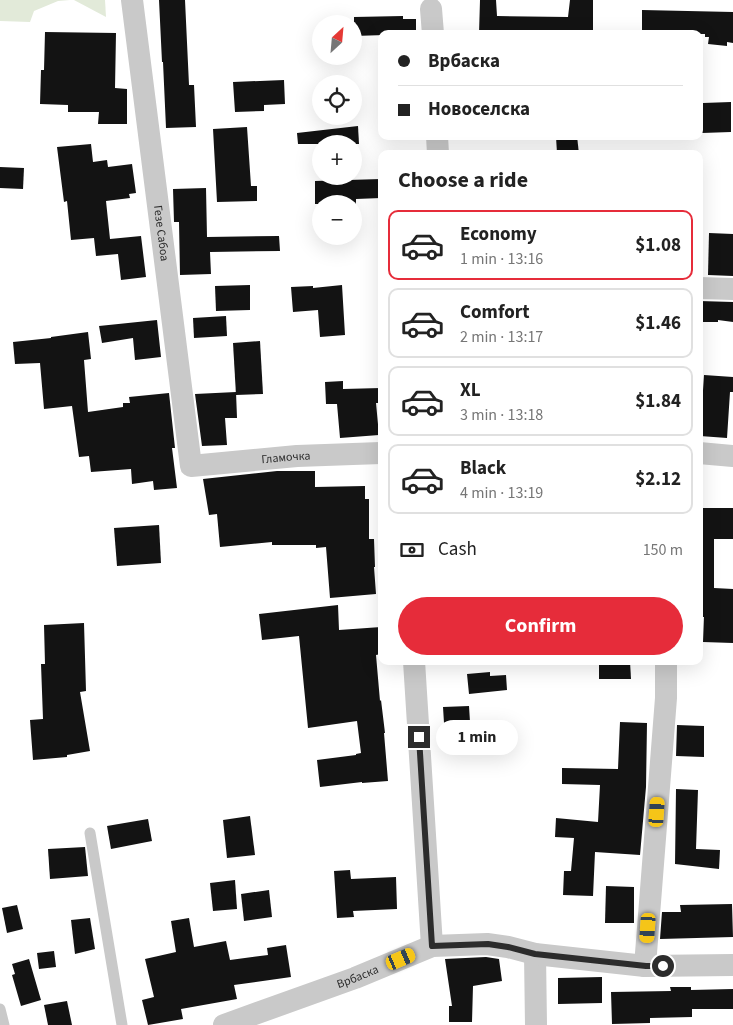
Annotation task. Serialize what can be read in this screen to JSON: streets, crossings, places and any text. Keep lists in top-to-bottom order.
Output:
{
  "streets": {
    "street": ["Гезе Сабоа", "Гламочка", "Врбаска"]
  },
  "crossings": [
    ["Гезе Сабоа", "Гламочка"]
  ],
  "north": "top right",
  "page": {
    "map_buttons": ["+", "−"],
    "banner": ["Врбаска", "Новоселска"],
    "heading": "Choose a ride",
    "list": [
      {
        "name": "Economy",
        "note": "1 min · 13:16",
        "value": "$1.08"
      },
      {
        "name": "Comfort",
        "note": "2 min · 13:17",
        "value": "$1.46"
      },
      {
        "name": "XL",
        "note": "3 min · 13:18",
        "value": "$1.84"
      },
      {
        "name": "Black",
        "note": "4 min · 13:19",
        "value": "$2.12"
      }
    ],
    "pay": ["Cash", "150 m"],
    "buttons": "Confirm",
    "bubble": "1 min"
  }
}
